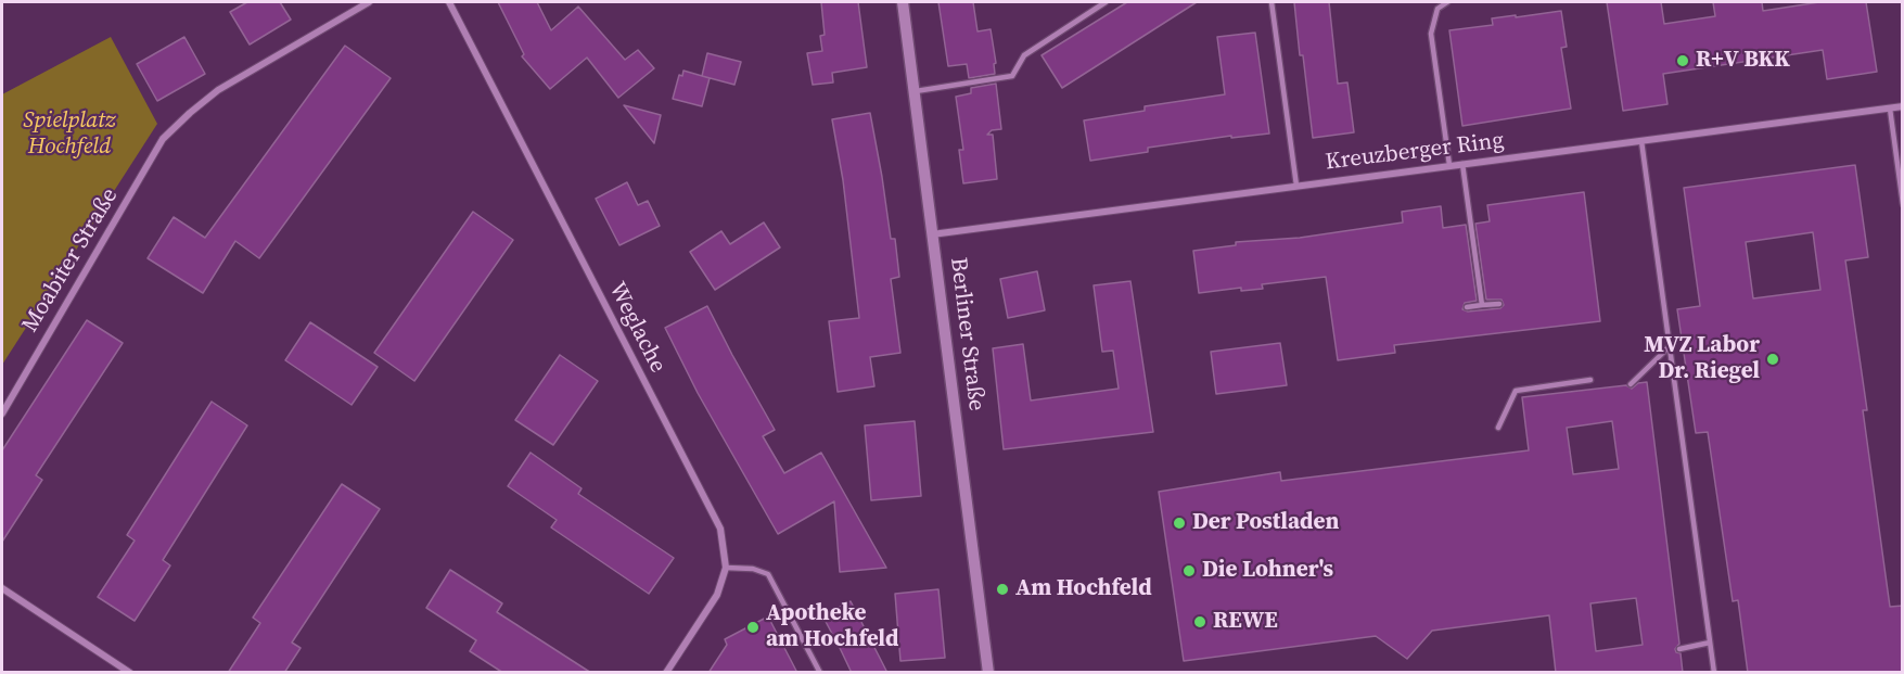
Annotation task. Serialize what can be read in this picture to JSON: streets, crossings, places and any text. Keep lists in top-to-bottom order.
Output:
{
  "streets": {
    "street": [
      "Kreuzberger Ring",
      "Moabiter Straße",
      "Weglache",
      "Berliner Straße"
    ]
  },
  "crossings": [
    ["Kreuzberger Ring", "Berliner Straße"]
  ],
  "parks": ["Spielplatz Hochfeld"],
  "places": [
    "R+V BKK",
    "MVZ Labor Dr. Riegel",
    "Der Postladen",
    "Die Lohner's",
    "Am Hochfeld",
    "REWE",
    "Apotheke am Hochfeld"
  ]
}
